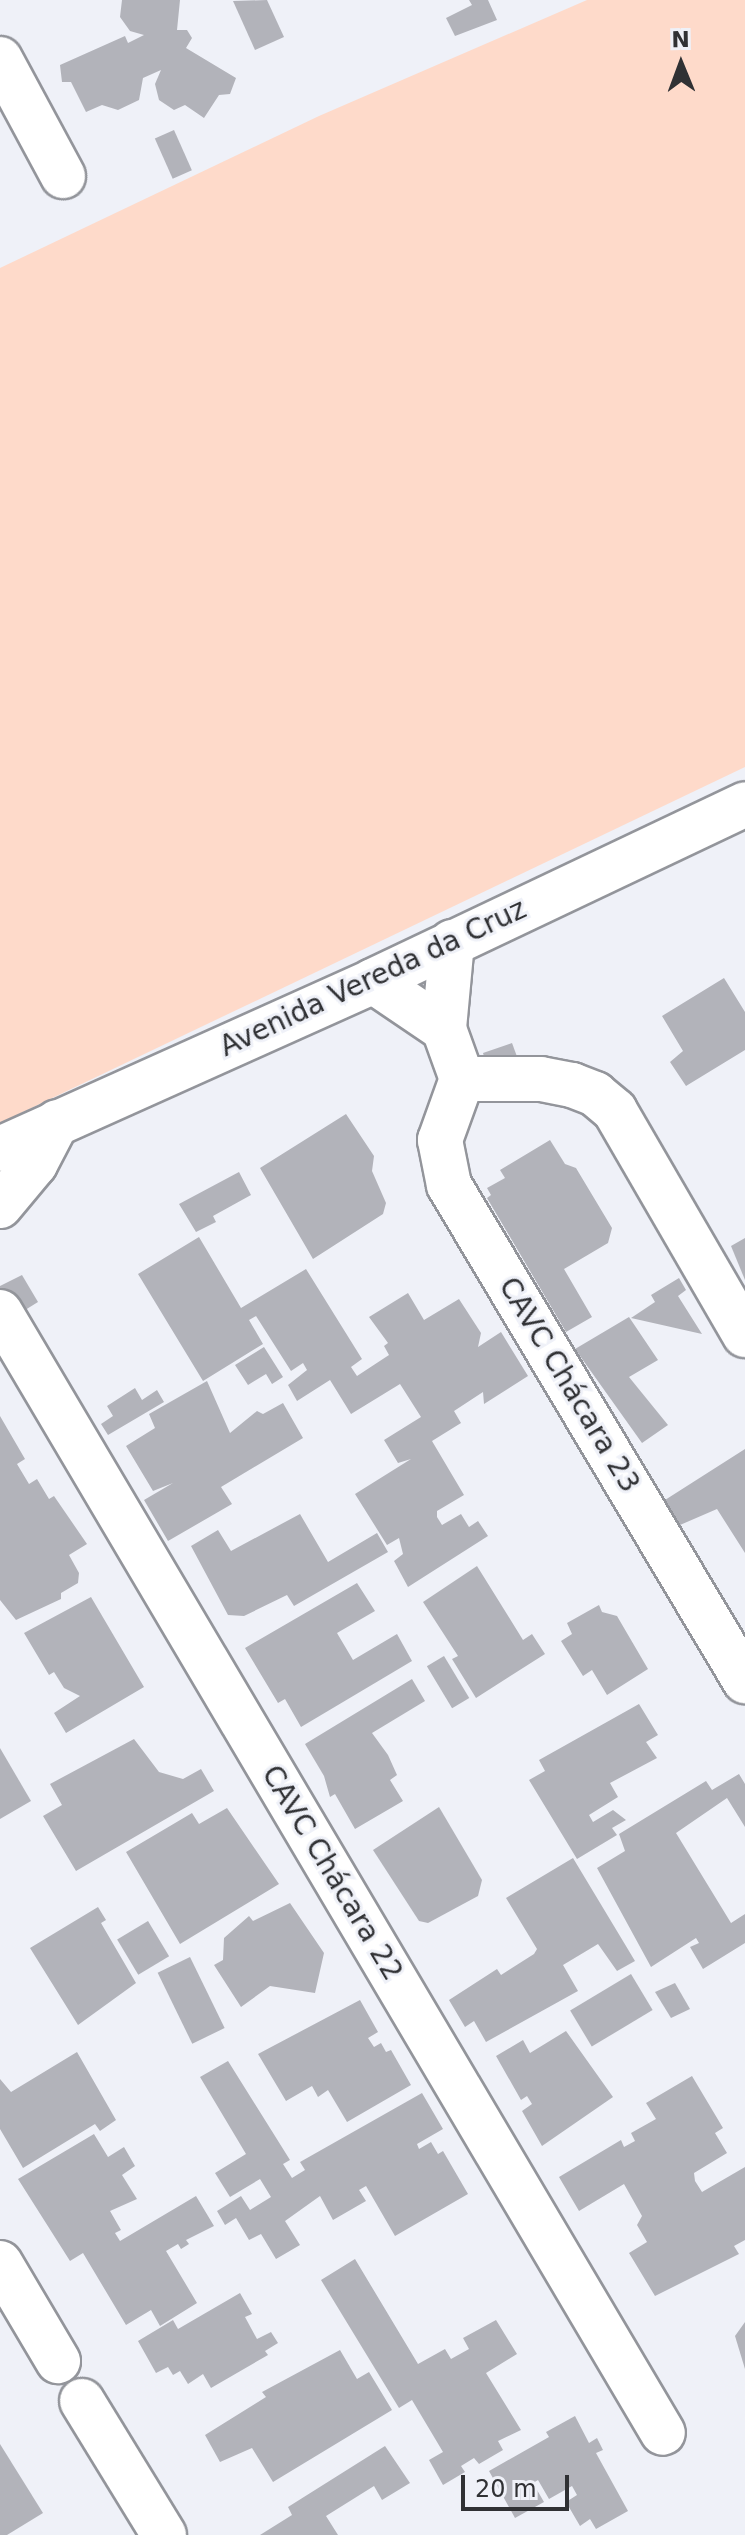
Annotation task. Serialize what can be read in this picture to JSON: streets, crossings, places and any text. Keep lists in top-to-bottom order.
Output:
{
  "streets": {
    "street": ["Avenida Vereda da Cruz", "CAVC Chácara 23", "CAVC Chácara 22"]
  },
  "scale_bar": "20 m",
  "north": "top"
}
